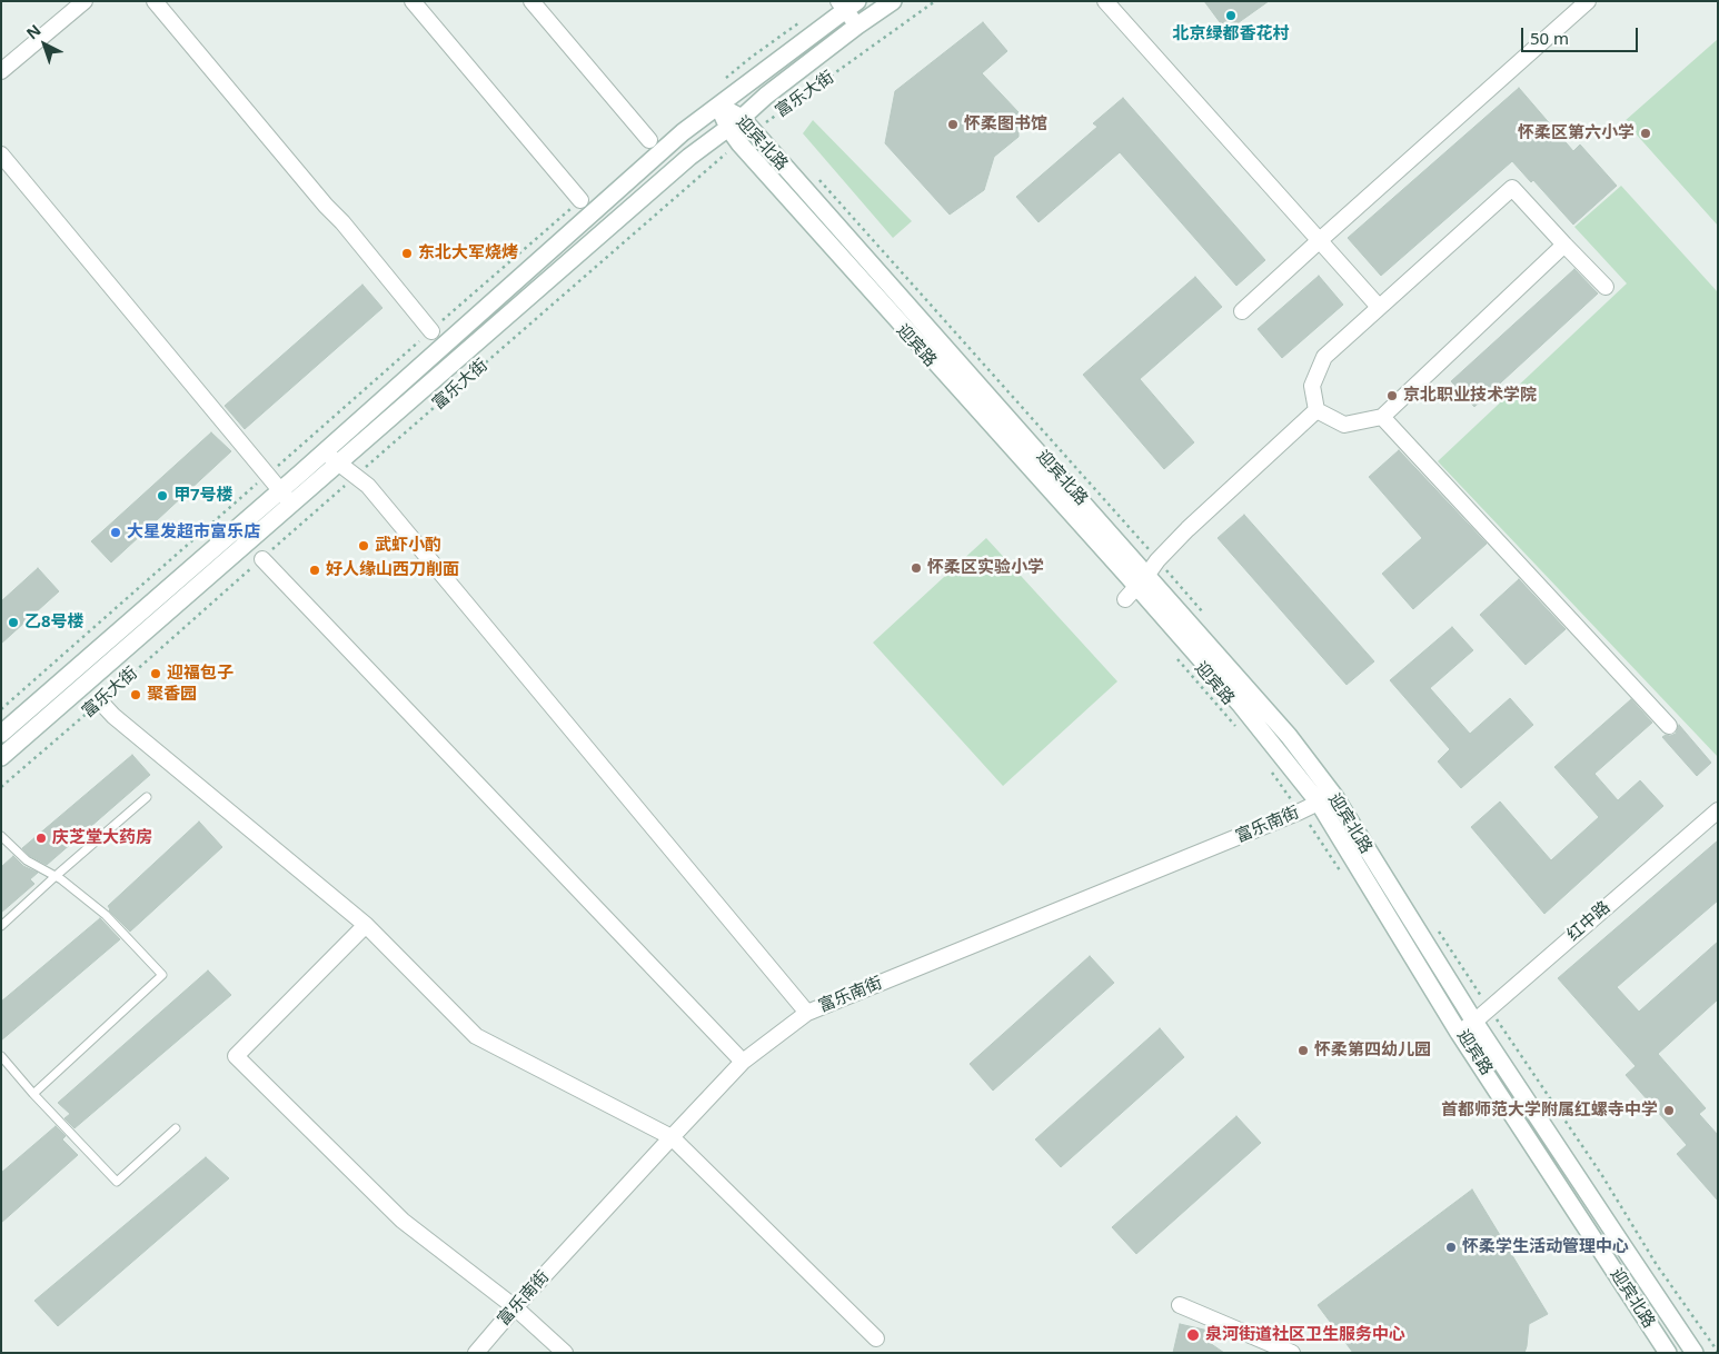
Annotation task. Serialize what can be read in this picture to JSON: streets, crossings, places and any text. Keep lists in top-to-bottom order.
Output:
{
  "streets": {
    "main road": ["富乐大街", "迎宾北路"],
    "street": ["富乐南街", "红中路"],
    "path": ["迎宾路"]
  },
  "crossings": [
    ["富乐大街", "迎宾北路"],
    ["迎宾北路", "富乐南街"],
    ["迎宾北路", "红中路"]
  ],
  "places": [
    "北京绿都香花村",
    "怀柔图书馆",
    "怀柔区第六小学",
    "东北大军烧烤",
    "京北职业技术学院",
    "甲7号楼",
    "大星发超市富乐店",
    "武虾小酌",
    "怀柔区实验小学",
    "好人缘山西刀削面",
    "乙8号楼",
    "迎福包子",
    "聚香园",
    "庆芝堂大药房",
    "怀柔第四幼儿园",
    "首都师范大学附属红螺寺中学",
    "怀柔学生活动管理中心",
    "泉河街道社区卫生服务中心"
  ],
  "scale_bar": "50 m",
  "north": "top left"
}
